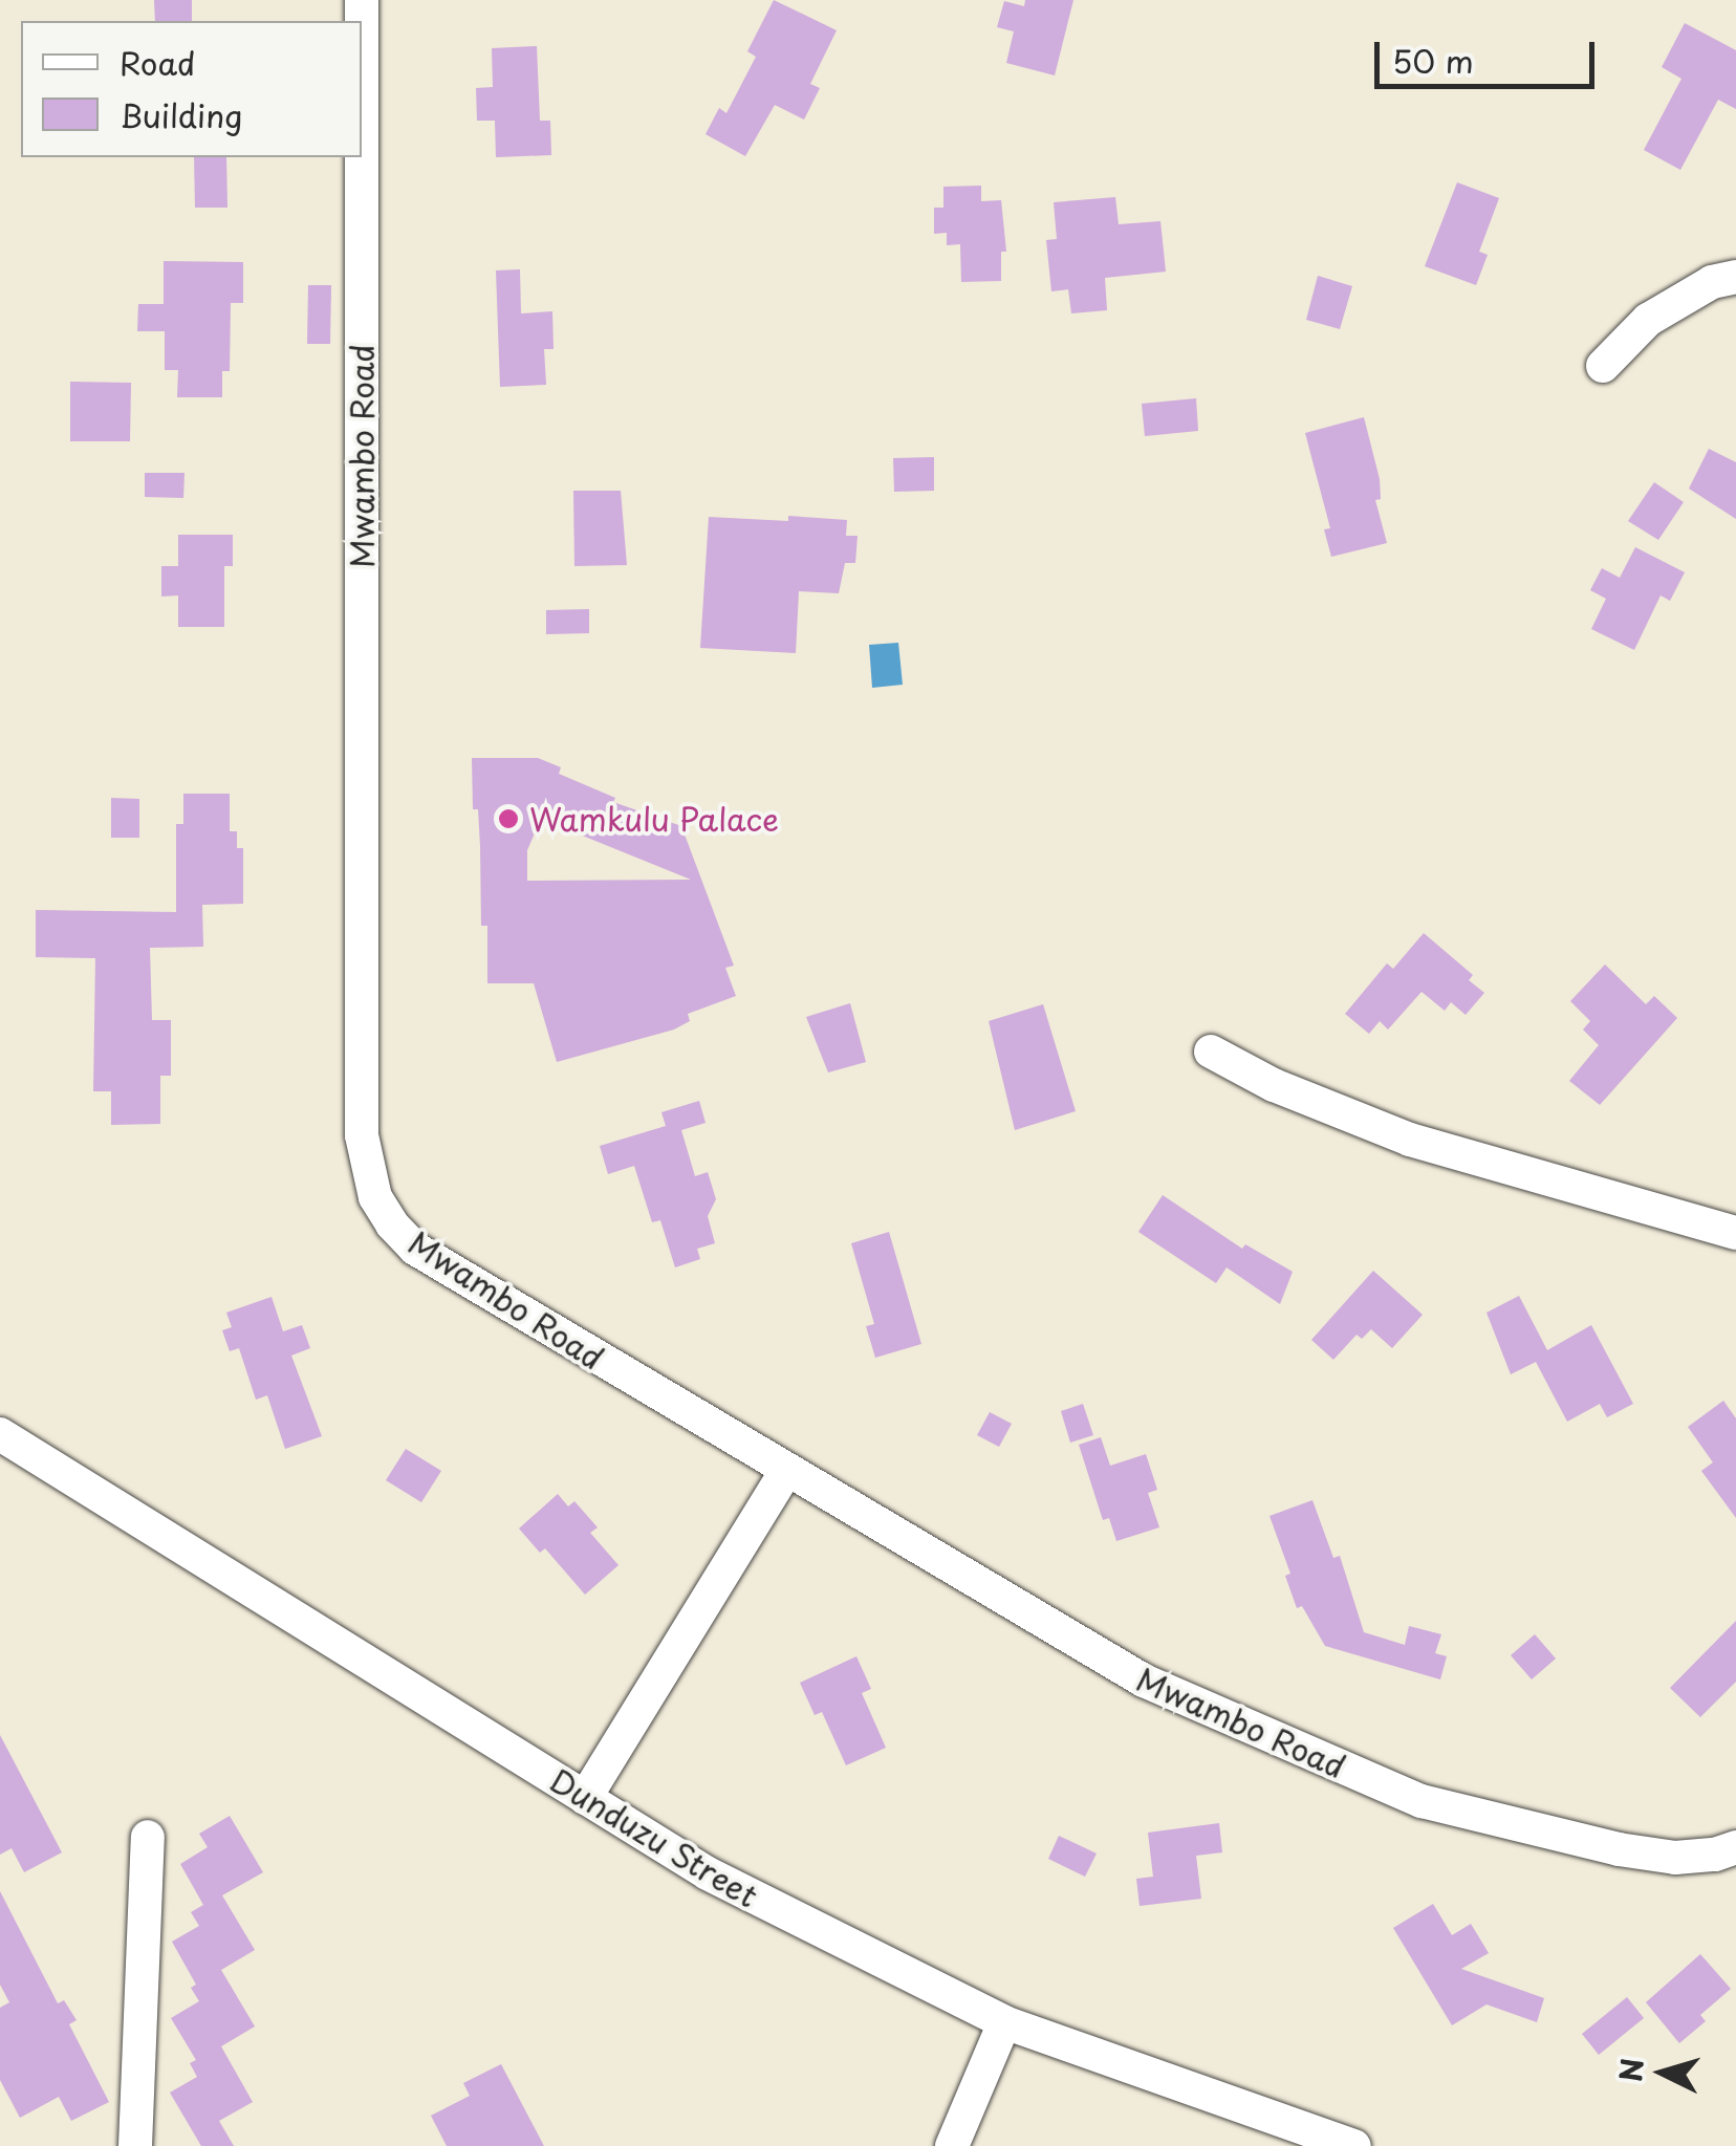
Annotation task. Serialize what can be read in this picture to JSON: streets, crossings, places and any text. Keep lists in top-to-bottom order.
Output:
{
  "streets": {
    "street": ["Mwambo Road", "Dunduzu Street"]
  },
  "places": ["Wamkulu Palace"],
  "legend": ["Road", "Building"],
  "scale_bar": "50 m",
  "north": "left"
}
